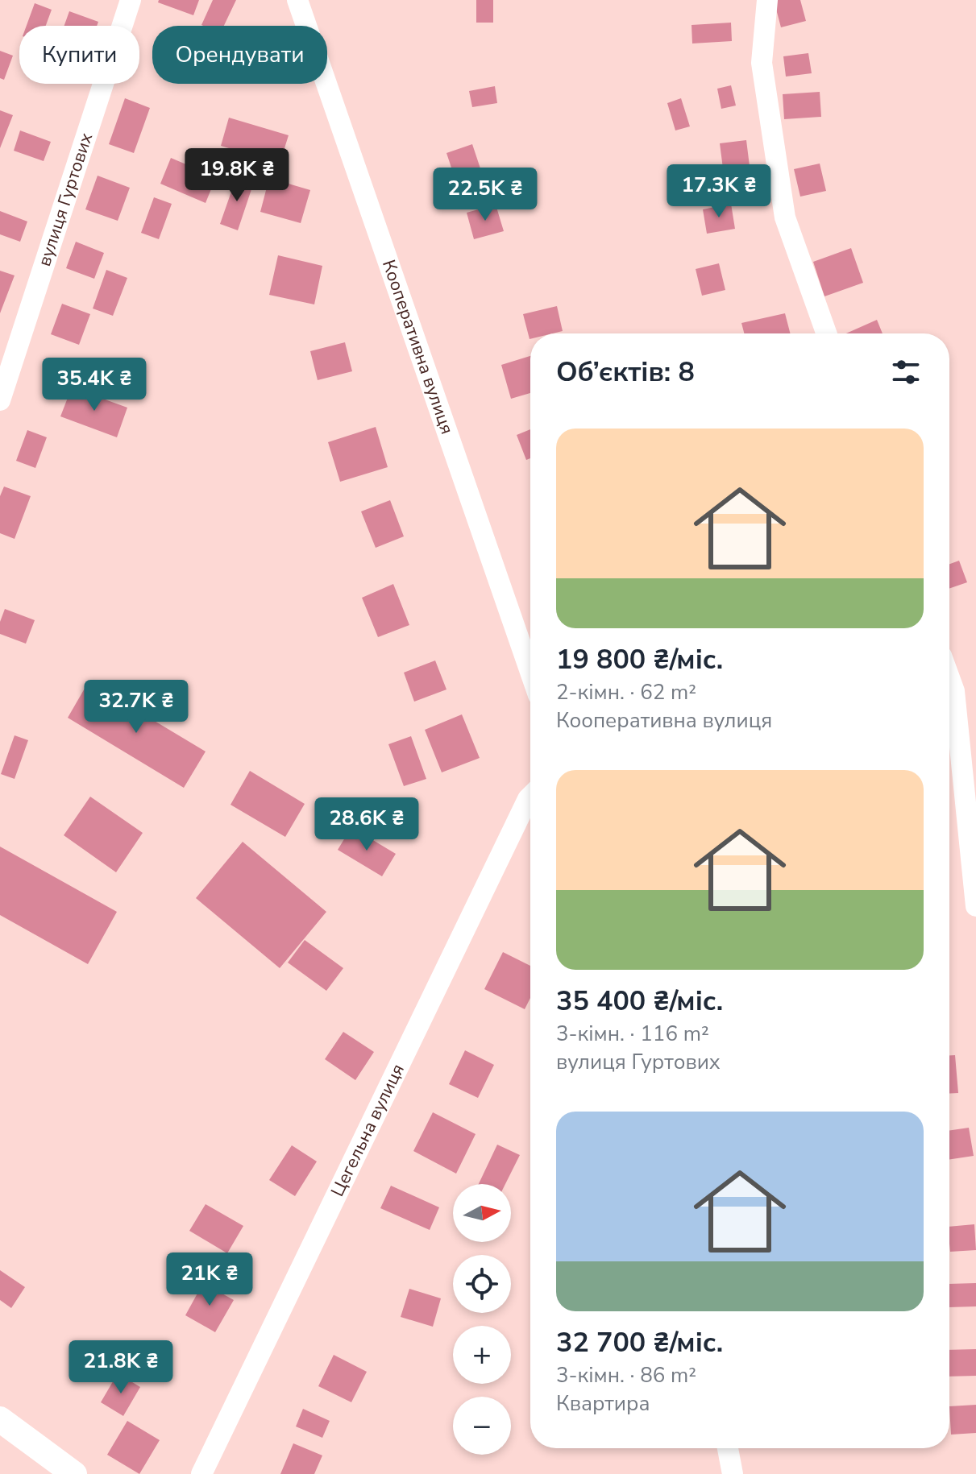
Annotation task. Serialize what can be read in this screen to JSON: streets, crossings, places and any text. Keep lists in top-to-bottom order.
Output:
{
  "streets": {
    "street": ["вулиця Гуртових", "Кооперативна вулиця", "Цегельна вулиця"]
  },
  "north": "right",
  "page": {
    "chip": ["Купити", "Орендувати"],
    "price": [
      "19.8K ₴",
      "17.3K ₴",
      "22.5K ₴",
      "35.4K ₴",
      "32.7K ₴",
      "28.6K ₴",
      "21K ₴",
      "21.8K ₴"
    ],
    "heading": "Об’єктів: 8",
    "list": [
      {
        "name": "19 800 ₴/міс.",
        "note": "2-кімн. · 62 m² · Кооперативна вулиця"
      },
      {
        "name": "35 400 ₴/міс.",
        "note": "3-кімн. · 116 m² · вулиця Гуртових"
      },
      {
        "name": "32 700 ₴/міс.",
        "note": "3-кімн. · 86 m² · Квартира"
      }
    ],
    "map_buttons": ["+", "−"]
  }
}
